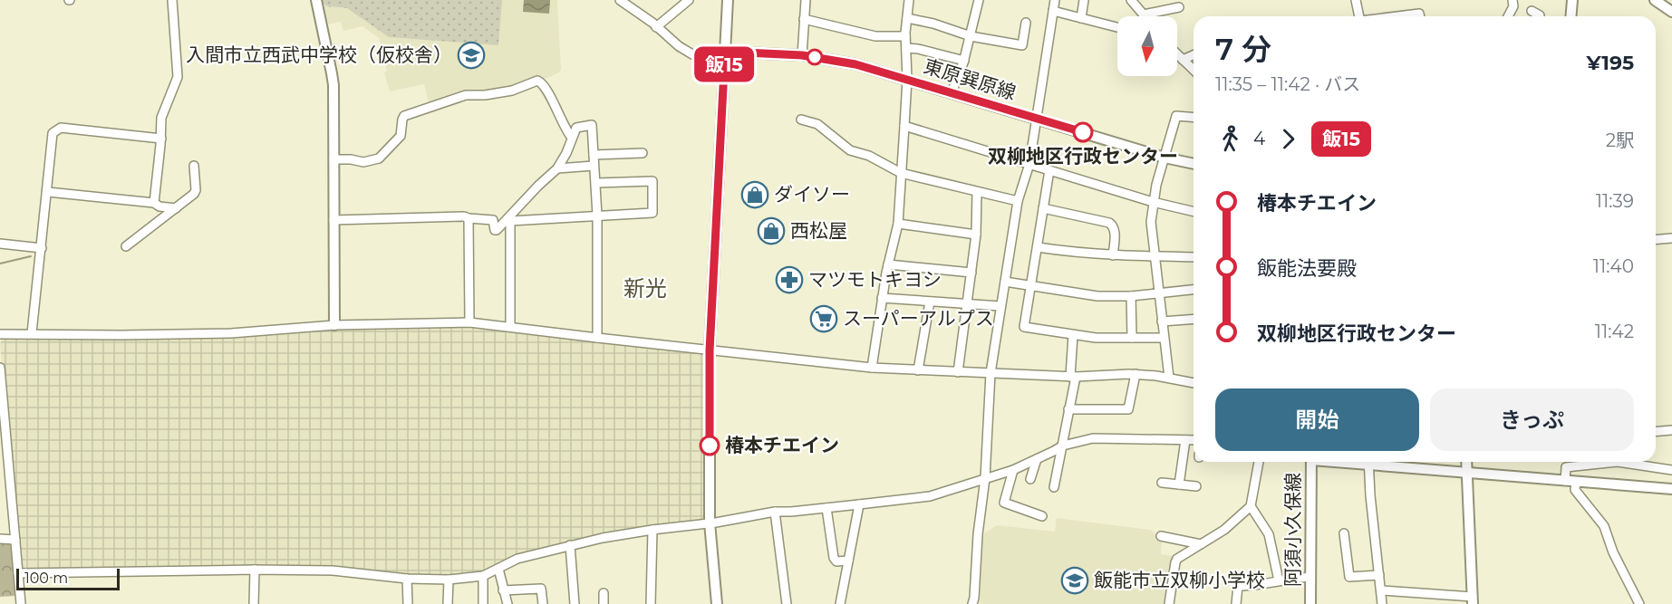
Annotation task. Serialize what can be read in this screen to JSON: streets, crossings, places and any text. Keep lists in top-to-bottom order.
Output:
{
  "streets": {
    "street": ["東原巽原線", "阿須小久保線"]
  },
  "districts": ["新光"],
  "places": {
    "school or university": ["入間市立西武中学校（仮校舎）", "飯能市立双柳小学校"],
    "other": ["双柳地区行政センター", "椿本チエイン"],
    "shop": ["ダイソー", "西松屋"],
    "pharmacy": ["マツモトキヨシ"],
    "supermarket": ["スーパーアルプス"]
  },
  "lines": ["bus line 飯15"],
  "scale_bar": "100 m",
  "north": "bottom",
  "page": {
    "on_map": "飯15",
    "heading": ["7 分", "11:35 – 11:42 · バス", "¥195"],
    "legs": ["4", "飯15", "2駅"],
    "list": [
      {
        "name": "椿本チエイン",
        "value": "11:39"
      },
      {
        "name": "飯能法要殿",
        "value": "11:40"
      },
      {
        "name": "双柳地区行政センター",
        "value": "11:42"
      }
    ],
    "buttons": ["開始", "きっぷ"],
    "scale": "100 m"
  }
}
